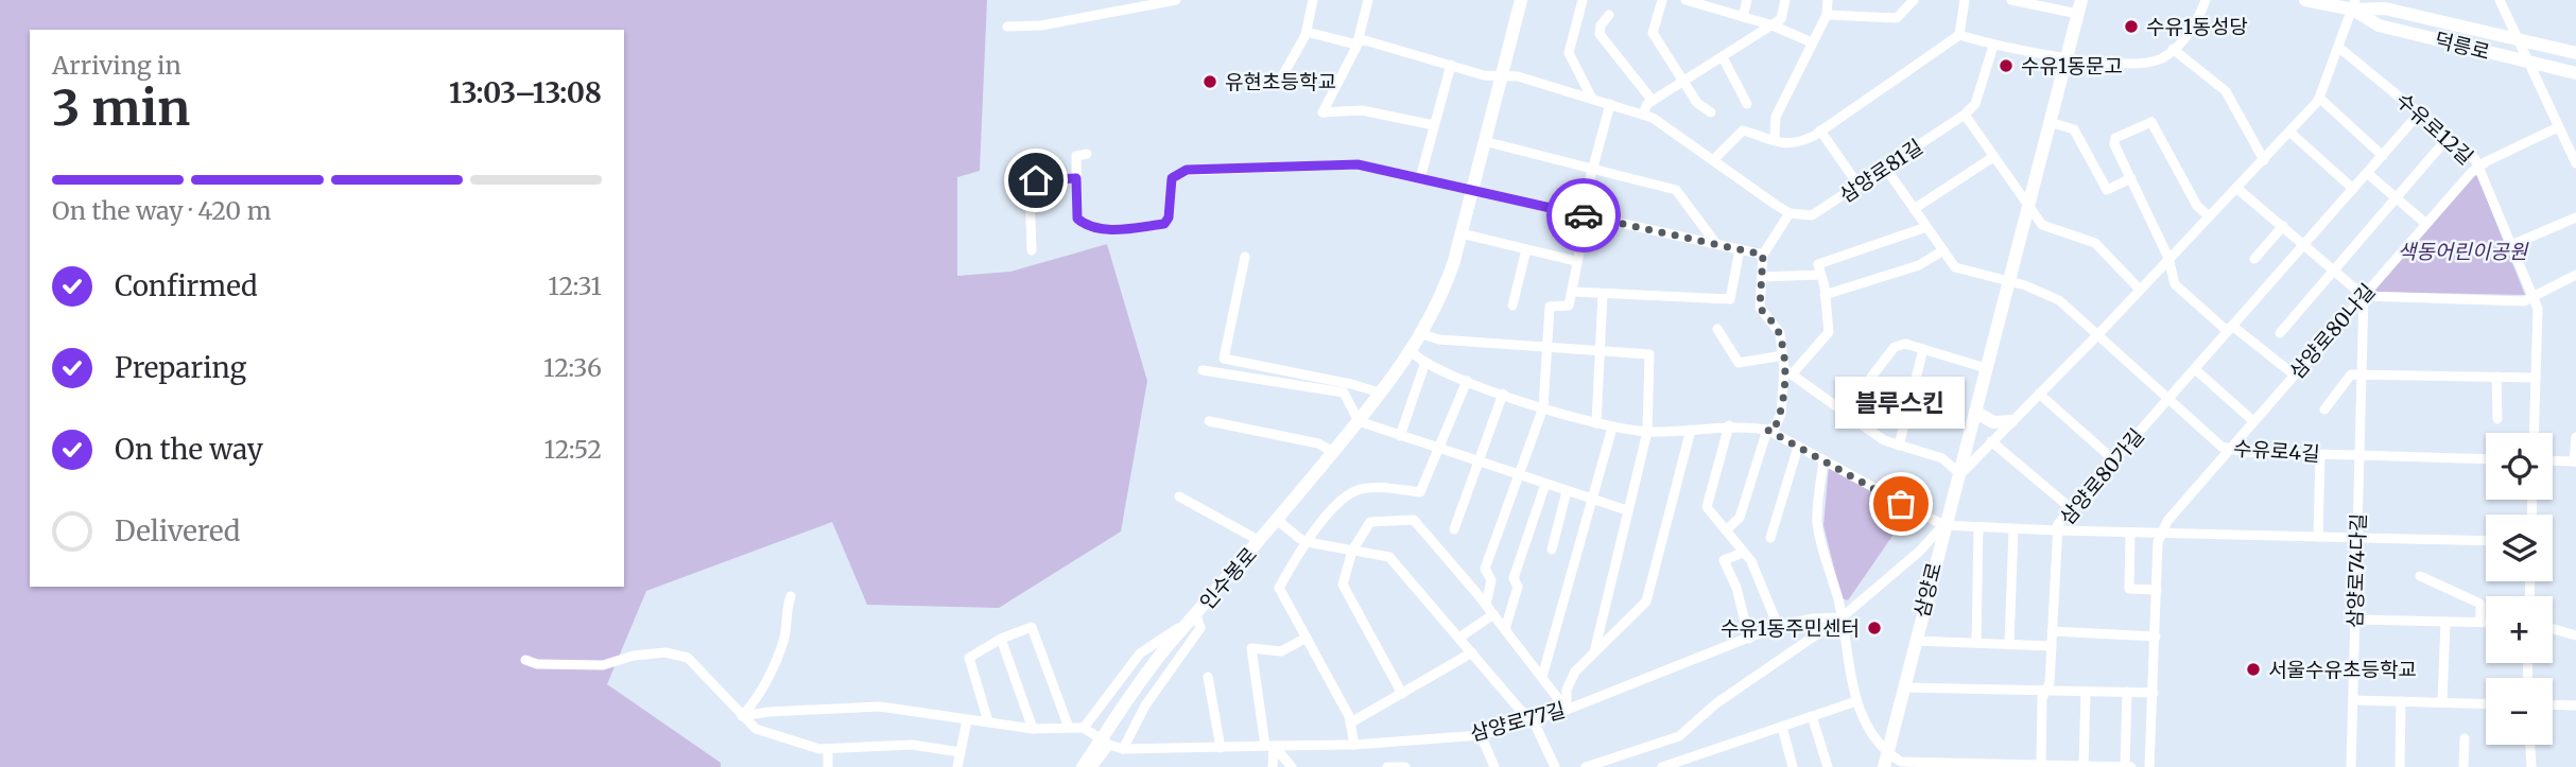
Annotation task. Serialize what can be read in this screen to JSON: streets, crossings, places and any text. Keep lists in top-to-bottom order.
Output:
{
  "streets": {
    "main road": ["덕릉로", "인수봉로", "삼양로"],
    "street": [
      "수유로12길",
      "삼양로81길",
      "삼양로80나길",
      "수유로4길",
      "삼양로80가길",
      "삼양로74다길",
      "삼양로77길"
    ]
  },
  "crossings": [
    ["수유로12길", "삼양로80나길"],
    ["수유로12길", "삼양로80가길"],
    ["삼양로80나길", "수유로4길"],
    ["삼양로80나길", "삼양로74다길"],
    ["수유로4길", "삼양로80가길"],
    ["수유로4길", "삼양로74다길"],
    ["삼양로80가길", "삼양로"]
  ],
  "parks": ["색동어린이공원"],
  "places": [
    "수유1동성당",
    "수유1동문고",
    "유현초등학교",
    "블루스킨",
    "수유1동주민센터",
    "서울수유초등학교"
  ],
  "page": {
    "heading": ["3 min", "Arriving in", "13:03–13:08"],
    "bar": "On the way · 420 m",
    "list": [
      ["Confirmed", "12:31"],
      ["Preparing", "12:36"],
      ["On the way", "12:52"],
      "Delivered"
    ],
    "bubble": "블루스킨",
    "map_buttons": ["+", "−"]
  }
}
